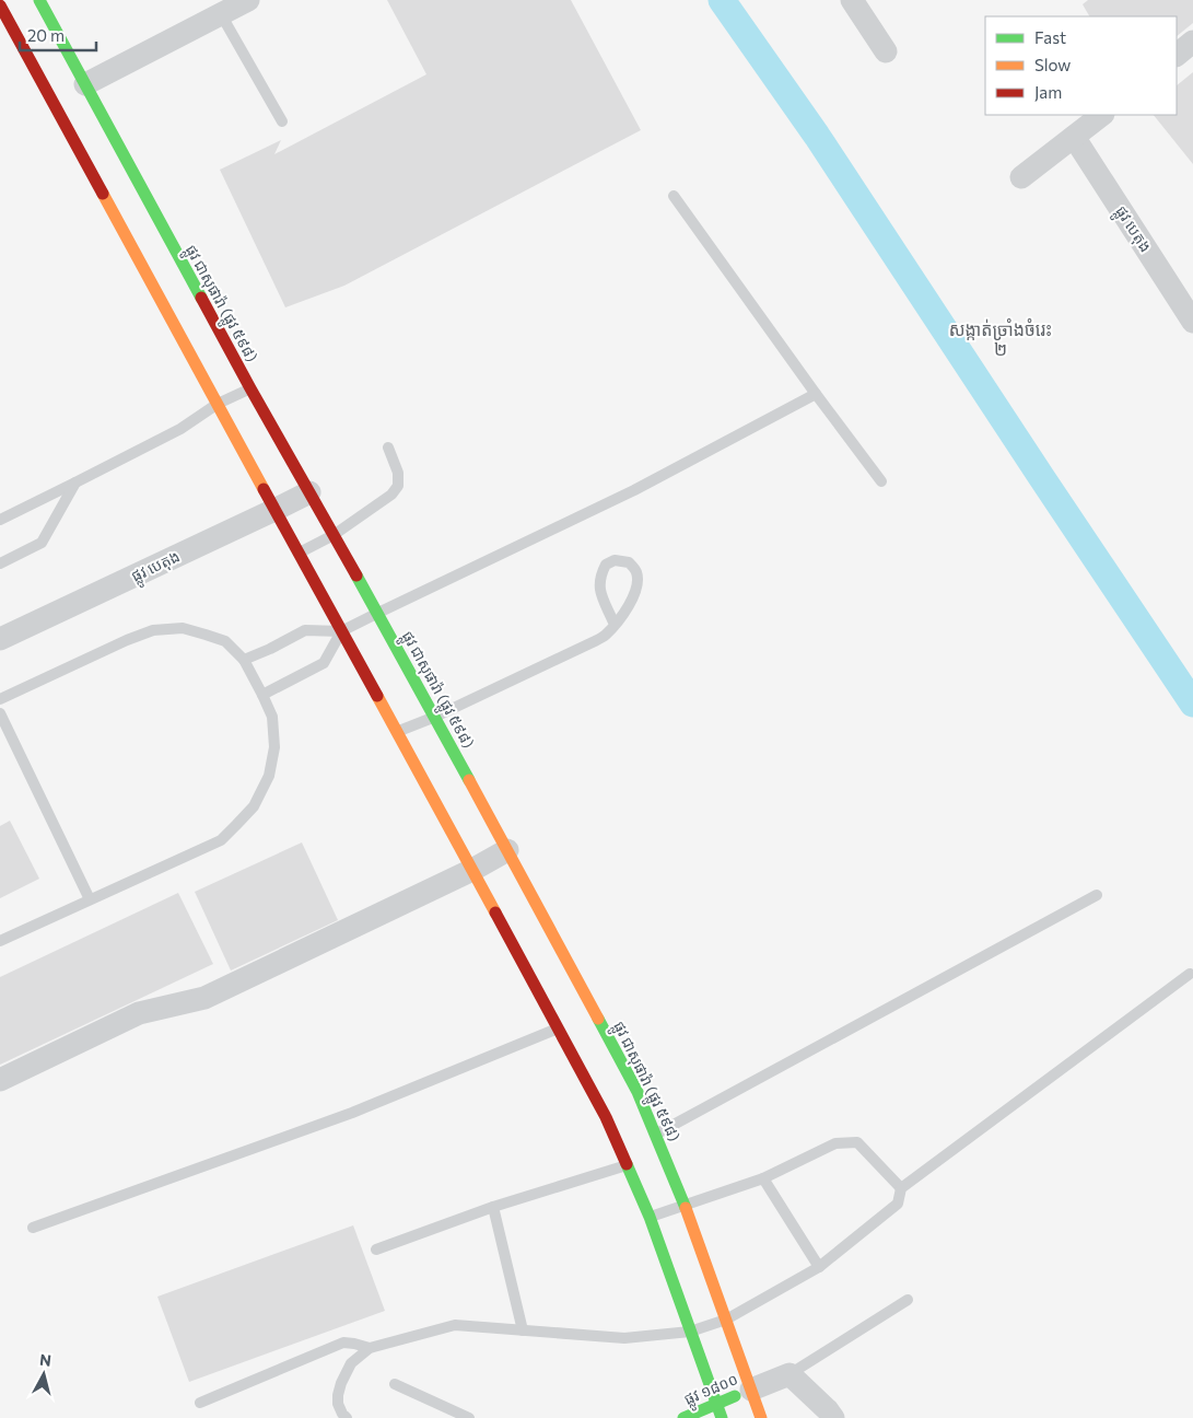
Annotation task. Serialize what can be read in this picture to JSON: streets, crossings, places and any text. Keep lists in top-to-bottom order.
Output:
{
  "streets": {
    "main road": ["ផ្លូវ ជាសុផារ៉ា (ផ្លូវ ៥៩៨)", "ផ្លូវ ១៨០០"],
    "street": ["ផ្លូវ បេតុង"]
  },
  "crossings": [
    ["ផ្លូវ បេតុង", "ផ្លូវ ជាសុផារ៉ា (ផ្លូវ ៥៩៨)"],
    ["ផ្លូវ ជាសុផារ៉ា (ផ្លូវ ៥៩៨)", "ផ្លូវ ១៨០០"]
  ],
  "districts": ["សង្កាត់ច្រាំងចំរេះ ២"],
  "legend": ["Fast", "Slow", "Jam"],
  "scale_bar": "20 m",
  "north": "top"
}
